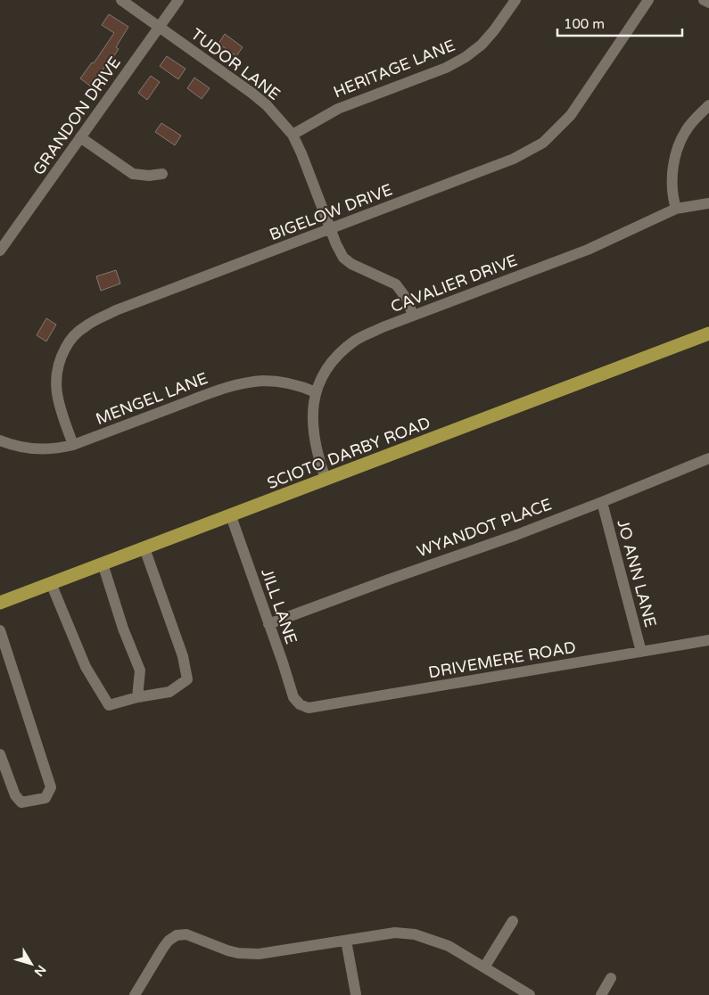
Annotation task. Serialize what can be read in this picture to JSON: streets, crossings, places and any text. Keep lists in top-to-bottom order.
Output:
{
  "streets": {
    "main road": ["SCIOTO DARBY ROAD"],
    "street": [
      "TUDOR LANE",
      "HERITAGE LANE",
      "GRANDON DRIVE",
      "BIGELOW DRIVE",
      "CAVALIER DRIVE",
      "MENGEL LANE",
      "WYANDOT PLACE",
      "JO ANN LANE",
      "JILL LANE",
      "DRIVEMERE ROAD"
    ]
  },
  "crossings": [
    ["TUDOR LANE", "HERITAGE LANE"],
    ["TUDOR LANE", "GRANDON DRIVE"],
    ["TUDOR LANE", "BIGELOW DRIVE"],
    ["TUDOR LANE", "CAVALIER DRIVE"],
    ["BIGELOW DRIVE", "MENGEL LANE"],
    ["CAVALIER DRIVE", "MENGEL LANE"],
    ["CAVALIER DRIVE", "SCIOTO DARBY ROAD"],
    ["SCIOTO DARBY ROAD", "JILL LANE"],
    ["WYANDOT PLACE", "JO ANN LANE"],
    ["WYANDOT PLACE", "JILL LANE"],
    ["JO ANN LANE", "DRIVEMERE ROAD"],
    ["JILL LANE", "DRIVEMERE ROAD"]
  ],
  "scale_bar": "100 m",
  "north": "bottom right"
}
